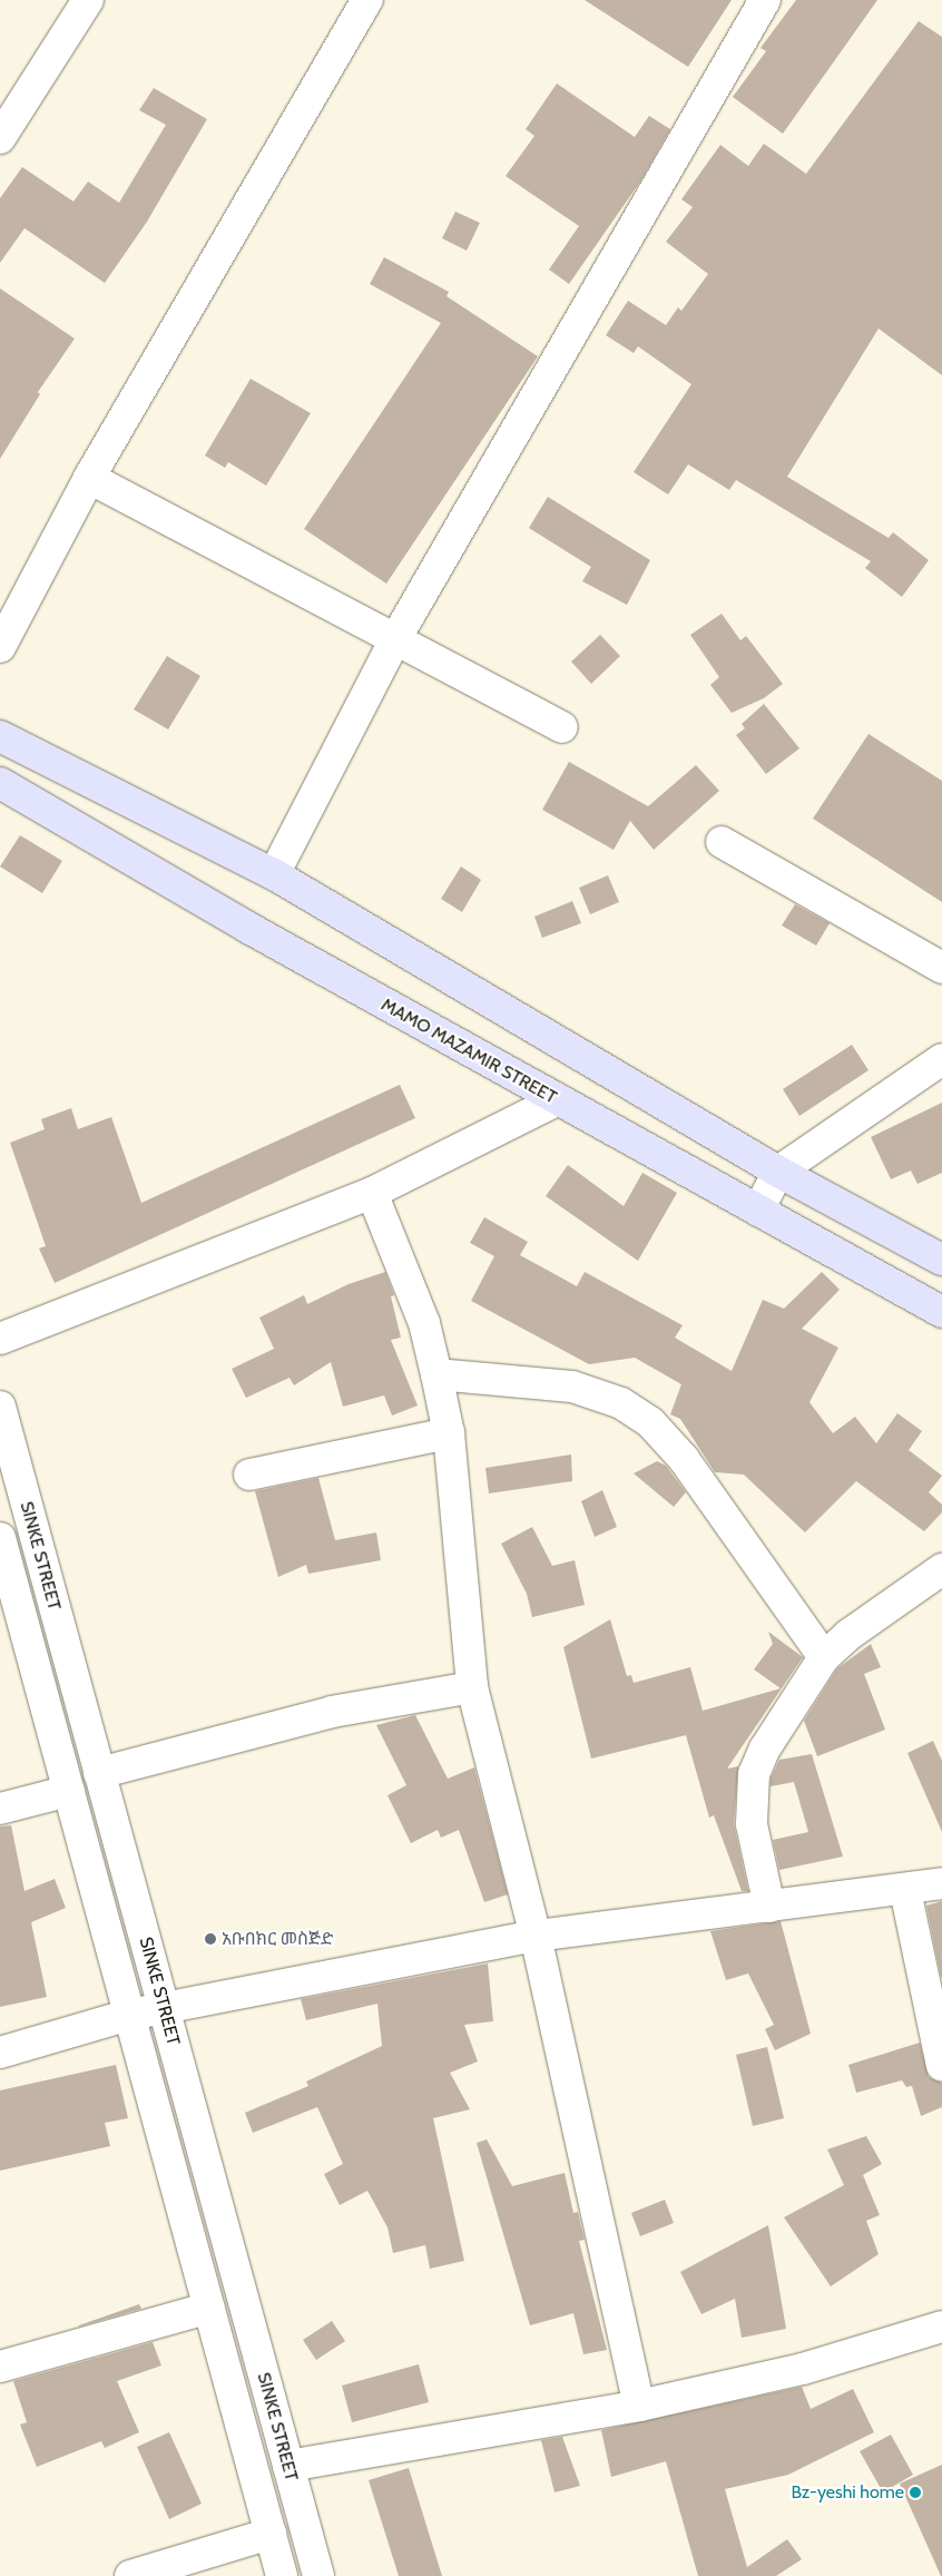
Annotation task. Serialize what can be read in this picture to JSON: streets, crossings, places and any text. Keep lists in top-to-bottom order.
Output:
{
  "streets": {
    "main road": ["MAMO MAZAMIR STREET"],
    "street": ["SINKE STREET"]
  },
  "places": ["አቡበክር መስጅድ", "Bz-yeshi home"]
}
